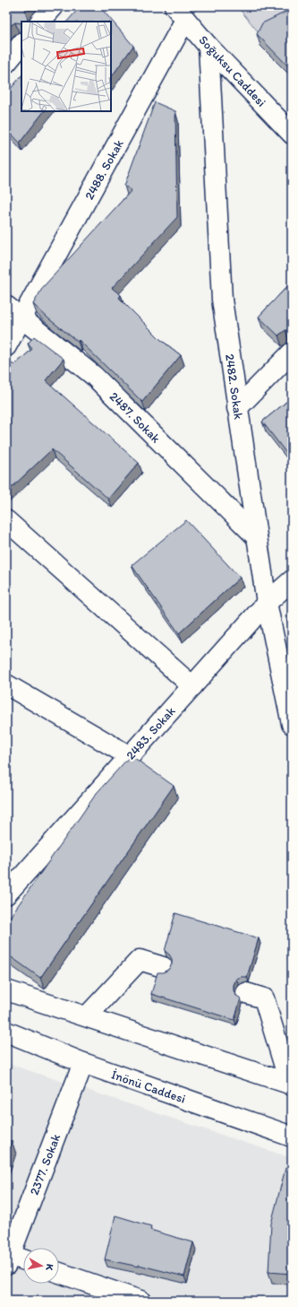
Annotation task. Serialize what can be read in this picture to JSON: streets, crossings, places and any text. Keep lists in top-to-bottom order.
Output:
{
  "streets": {
    "street": [
      "Soğuksu Caddesi",
      "2488. Sokak",
      "2482. Sokak",
      "2487. Sokak",
      "2483. Sokak",
      "İnönü Caddesi",
      "2377. Sokak"
    ]
  },
  "crossings": [
    ["Soğuksu Caddesi", "2488. Sokak"],
    ["Soğuksu Caddesi", "2482. Sokak"],
    ["2488. Sokak", "2487. Sokak"],
    ["2482. Sokak", "2487. Sokak"],
    ["2482. Sokak", "2483. Sokak"],
    ["İnönü Caddesi", "2377. Sokak"]
  ],
  "north": "right"
}
